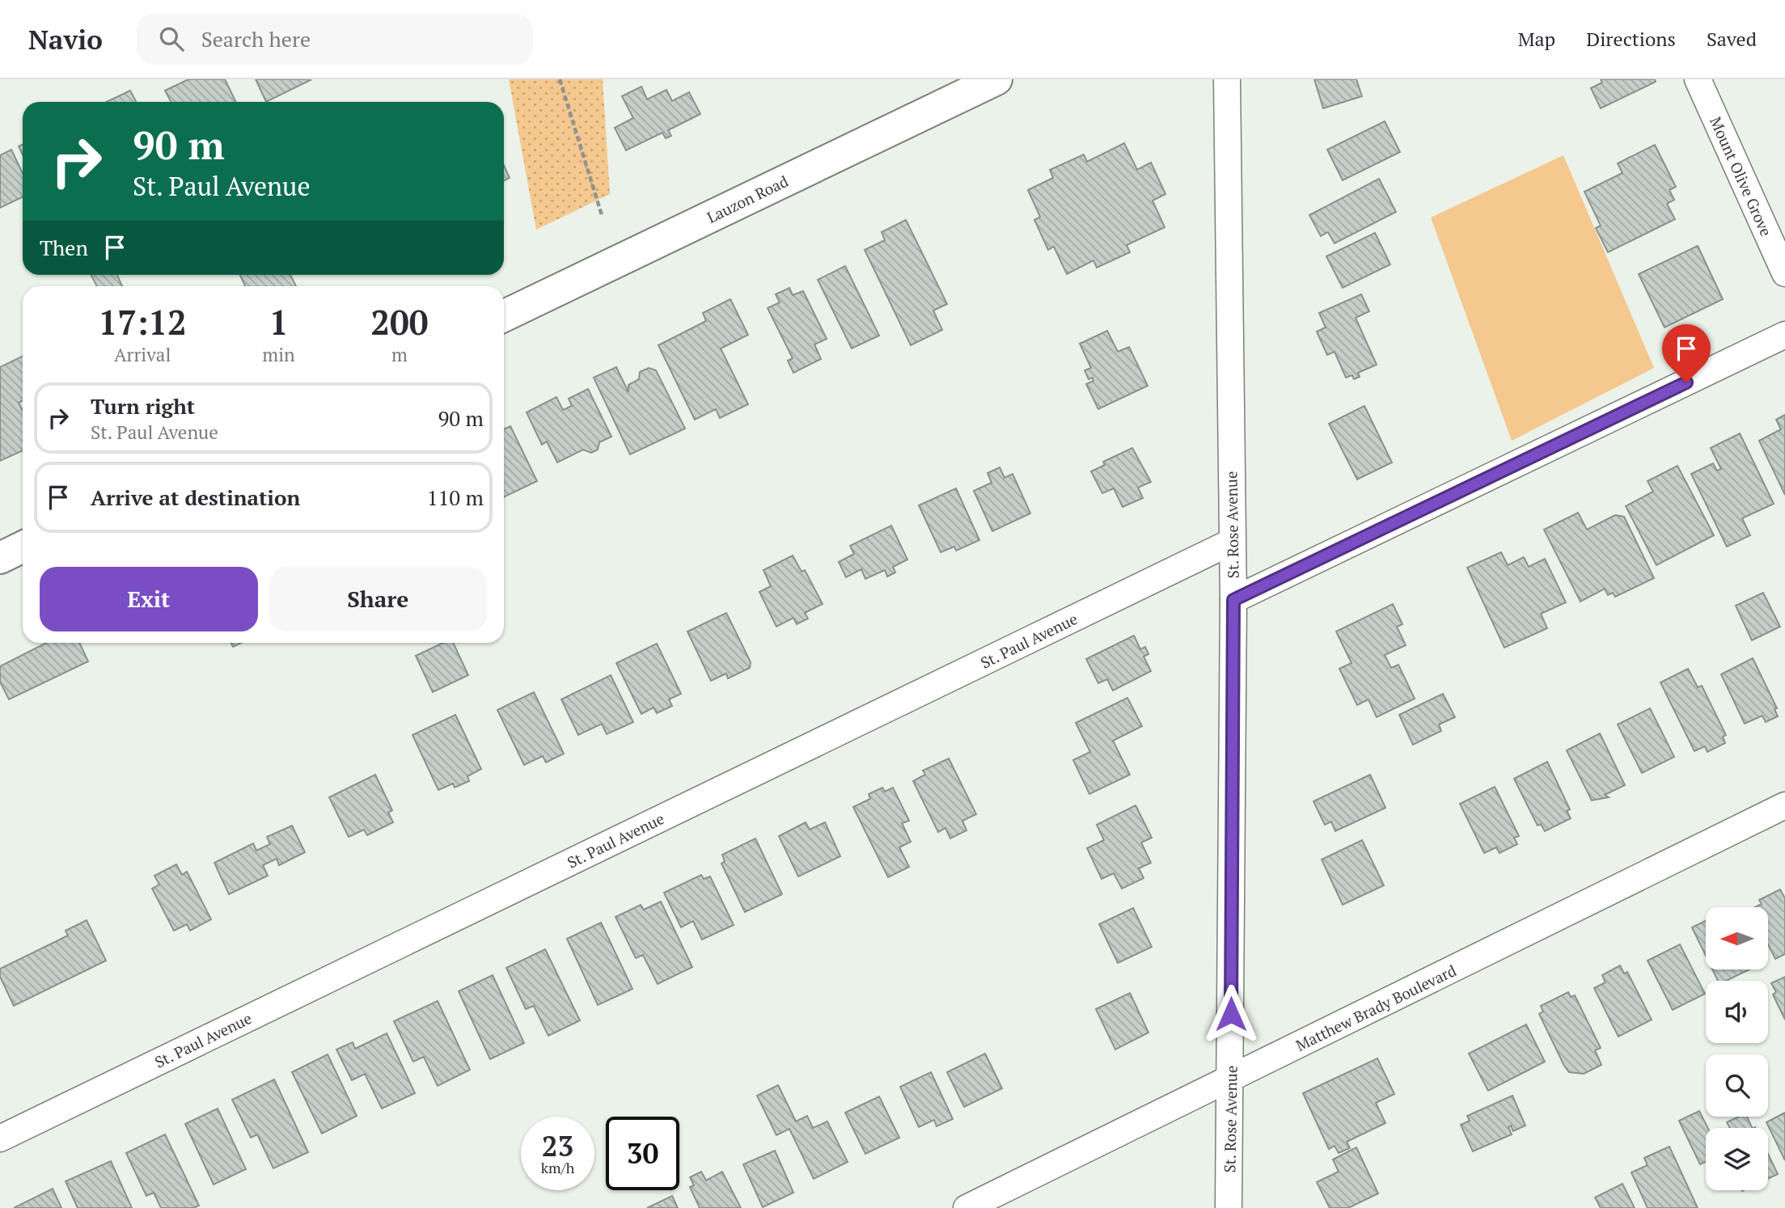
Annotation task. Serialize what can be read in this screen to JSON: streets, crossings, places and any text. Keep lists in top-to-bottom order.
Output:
{
  "streets": {
    "main road": ["Lauzon Road"],
    "street": [
      "Mount Olive Grove",
      "St. Rose Avenue",
      "St. Paul Avenue",
      "Matthew Brady Boulevard"
    ]
  },
  "crossings": [
    ["St. Rose Avenue", "St. Paul Avenue"],
    ["St. Rose Avenue", "Matthew Brady Boulevard"]
  ],
  "north": "left",
  "page": {
    "header": "Navio",
    "search": "Search here",
    "nav": ["Map", "Directions", "Saved"],
    "turn": ["90 m", "St. Paul Avenue"],
    "then": "Then",
    "eta": [
      "17:12",
      "Arrival",
      "1",
      "min",
      "200",
      "m"
    ],
    "list": [
      {
        "name": "Turn right",
        "note": "St. Paul Avenue",
        "value": "90 m"
      },
      {
        "name": "Arrive at destination",
        "value": "110 m"
      }
    ],
    "buttons": ["Exit", "Share"],
    "speed": "23 km/h",
    "limit": "30"
  }
}
